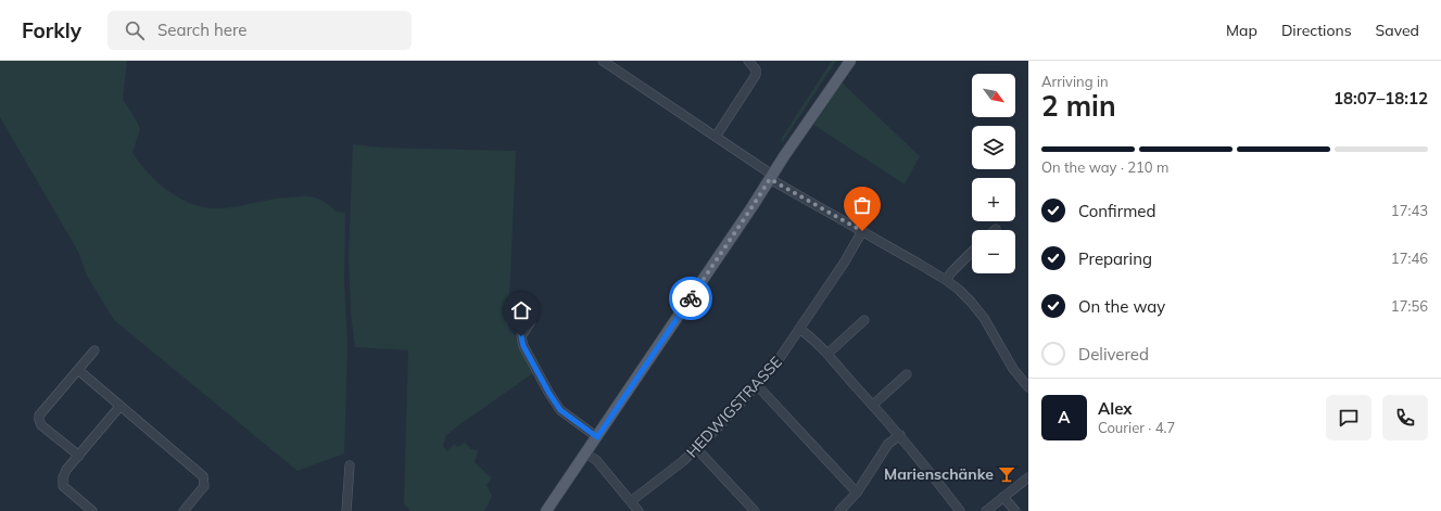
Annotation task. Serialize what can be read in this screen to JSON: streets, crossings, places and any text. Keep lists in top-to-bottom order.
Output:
{
  "streets": {
    "street": ["HEDWIGSTRASSE"]
  },
  "places": {
    "bar": ["Marienschänke"]
  },
  "north": "bottom right",
  "page": {
    "header": "Forkly",
    "search": "Search here",
    "nav": ["Map", "Directions", "Saved"],
    "heading": ["2 min", "Arriving in", "18:07–18:12"],
    "panel": ["Alex", "Courier · 4.7"],
    "map_buttons": ["+", "−"],
    "bar": "On the way · 210 m",
    "list": [
      ["Confirmed", "17:43"],
      ["Preparing", "17:46"],
      ["On the way", "17:56"],
      "Delivered"
    ],
    "round": "A"
  }
}
